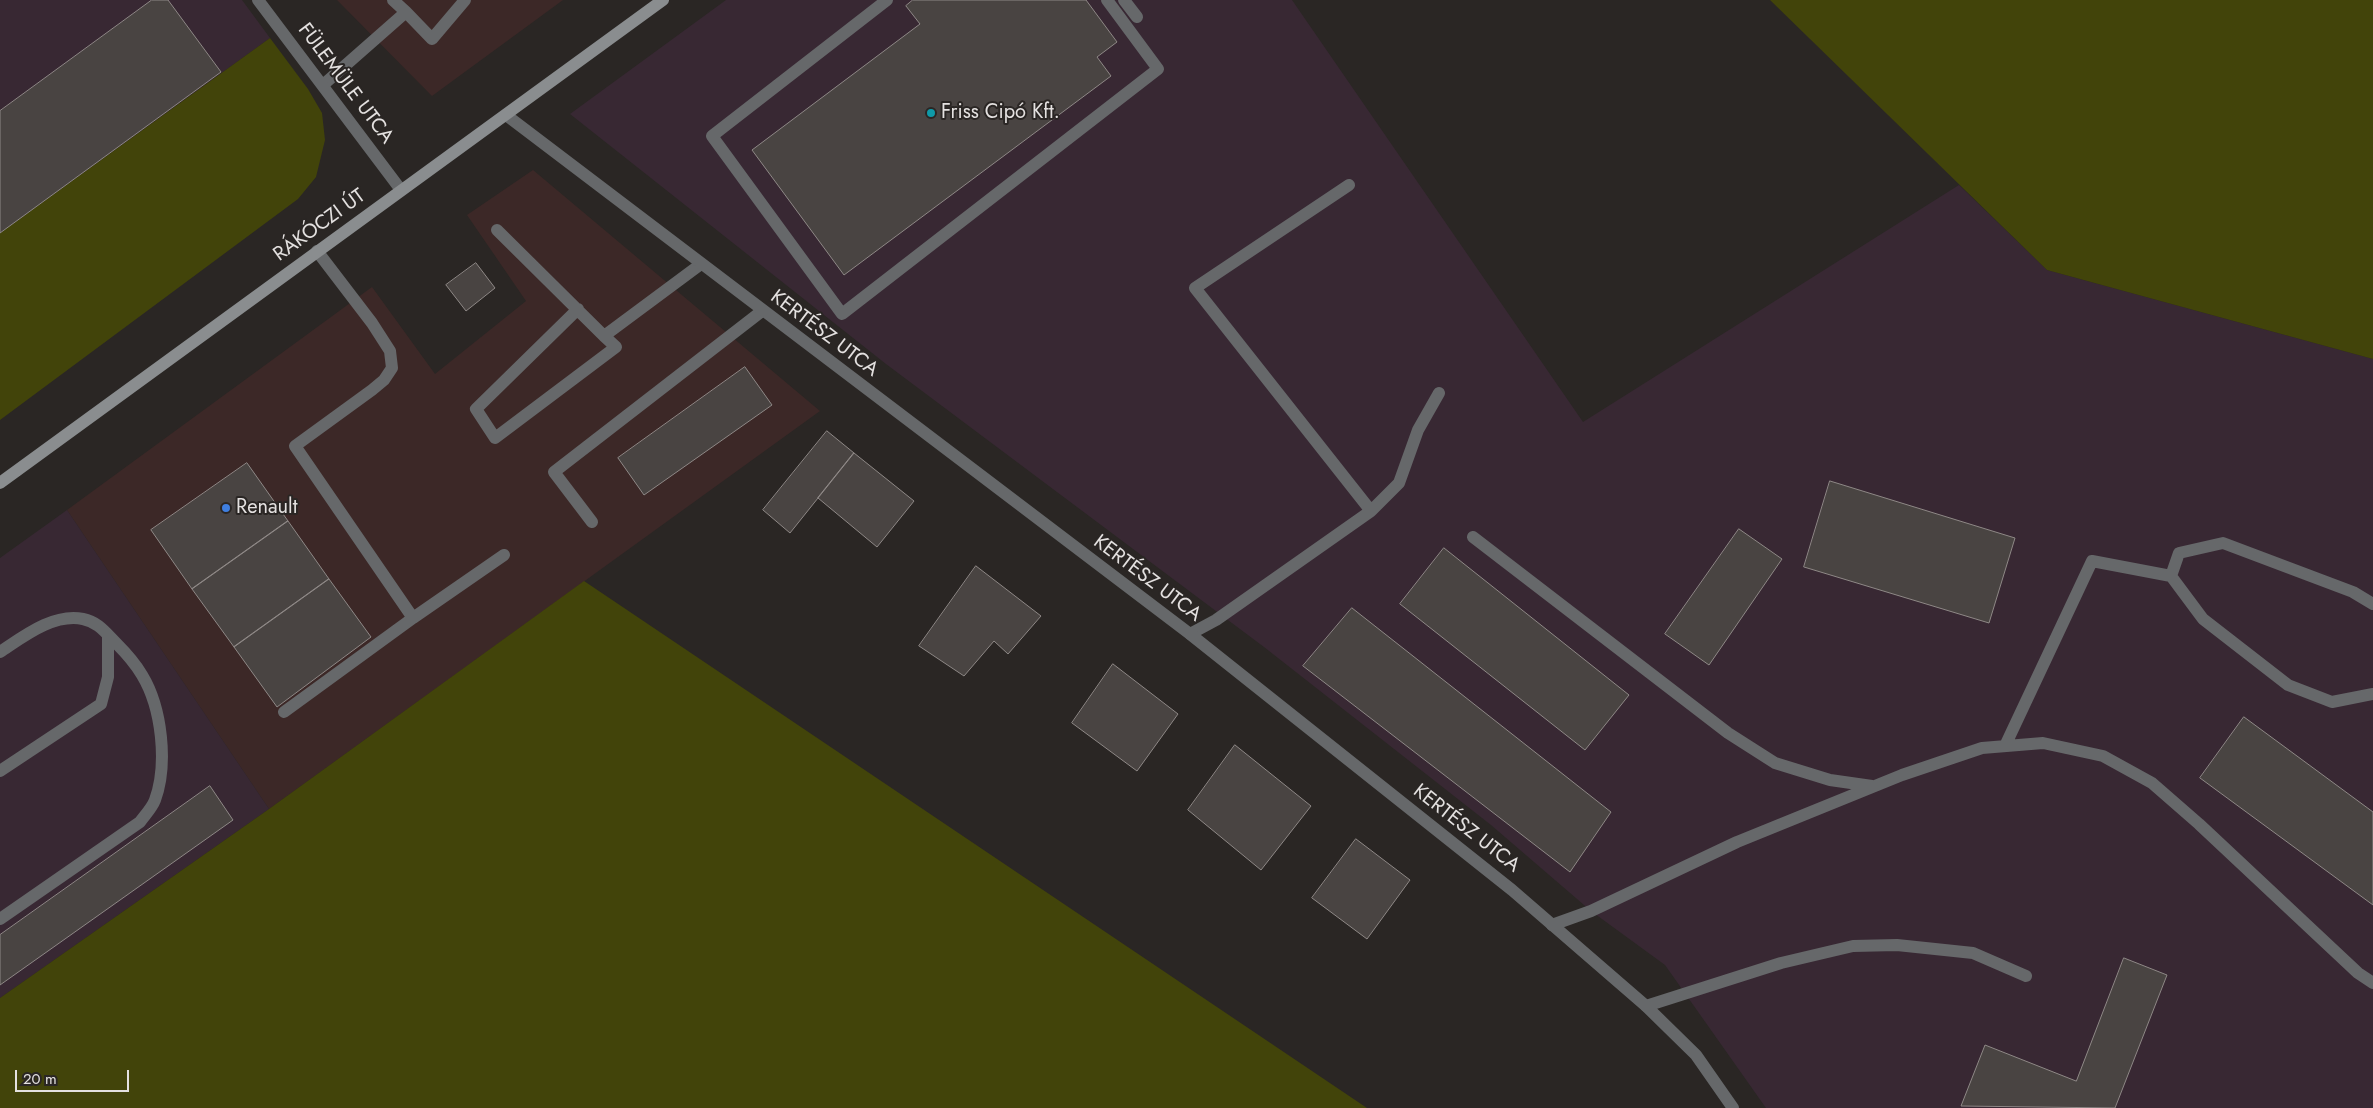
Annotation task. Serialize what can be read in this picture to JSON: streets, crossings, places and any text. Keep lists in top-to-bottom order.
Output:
{
  "streets": {
    "main road": ["RÁKÓCZI ÚT"],
    "street": ["FÜLEMÜLE UTCA", "KERTÉSZ UTCA"]
  },
  "crossings": [
    ["FÜLEMÜLE UTCA", "RÁKÓCZI ÚT"],
    ["RÁKÓCZI ÚT", "KERTÉSZ UTCA"]
  ],
  "places": ["Friss Cipó Kft.", "Renault"],
  "scale_bar": "20 m"
}
